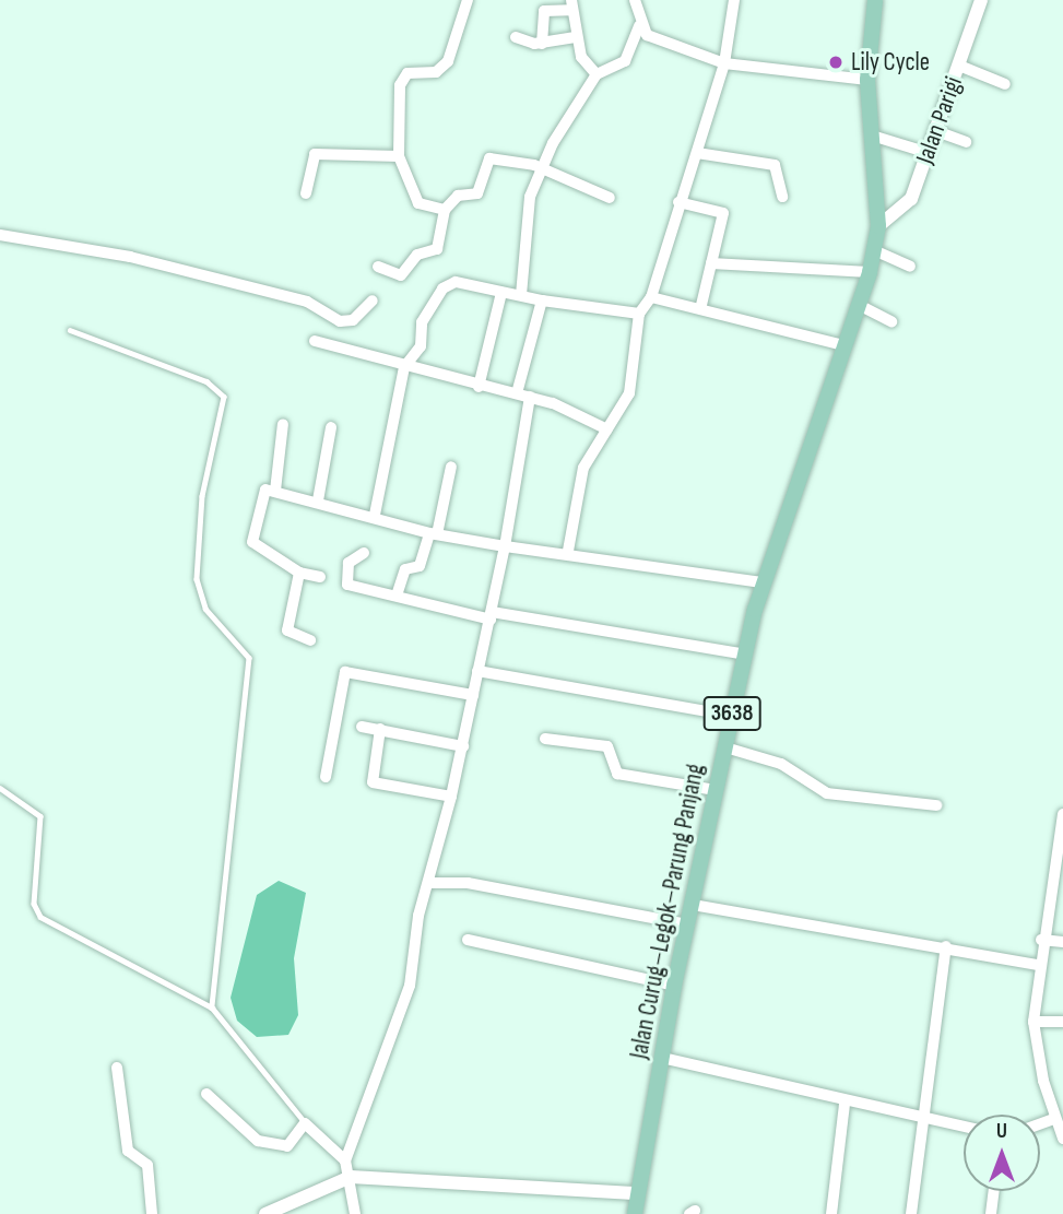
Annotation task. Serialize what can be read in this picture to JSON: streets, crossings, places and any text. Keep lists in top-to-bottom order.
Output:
{
  "streets": {
    "main road": ["3638", "Jalan Curug–Legok–Parung Panjang"],
    "street": ["Jalan Parigi"]
  },
  "crossings": [
    ["Jalan Parigi", "Jalan Curug–Legok–Parung Panjang"]
  ],
  "places": ["Lily Cycle"],
  "north": "top"
}
